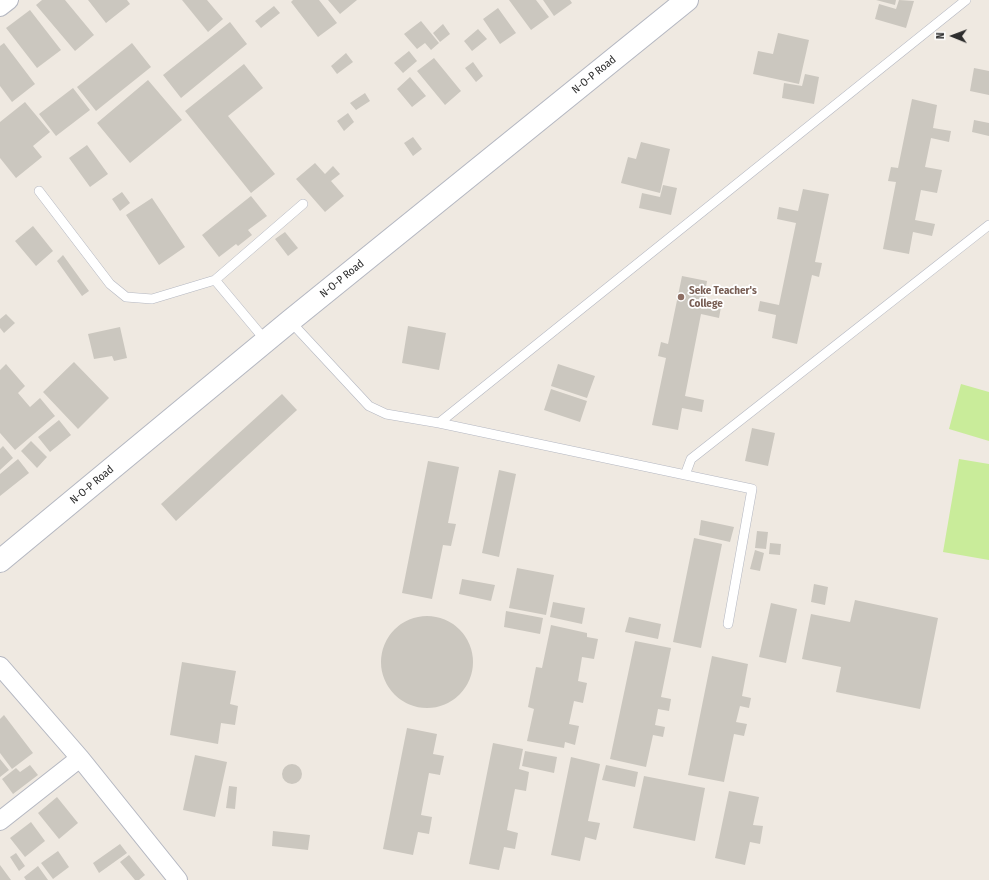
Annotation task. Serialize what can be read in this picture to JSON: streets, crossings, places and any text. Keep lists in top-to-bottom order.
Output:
{
  "streets": {
    "street": ["N-O-P Road"]
  },
  "places": ["Seke Teacher's College"],
  "north": "left"
}
